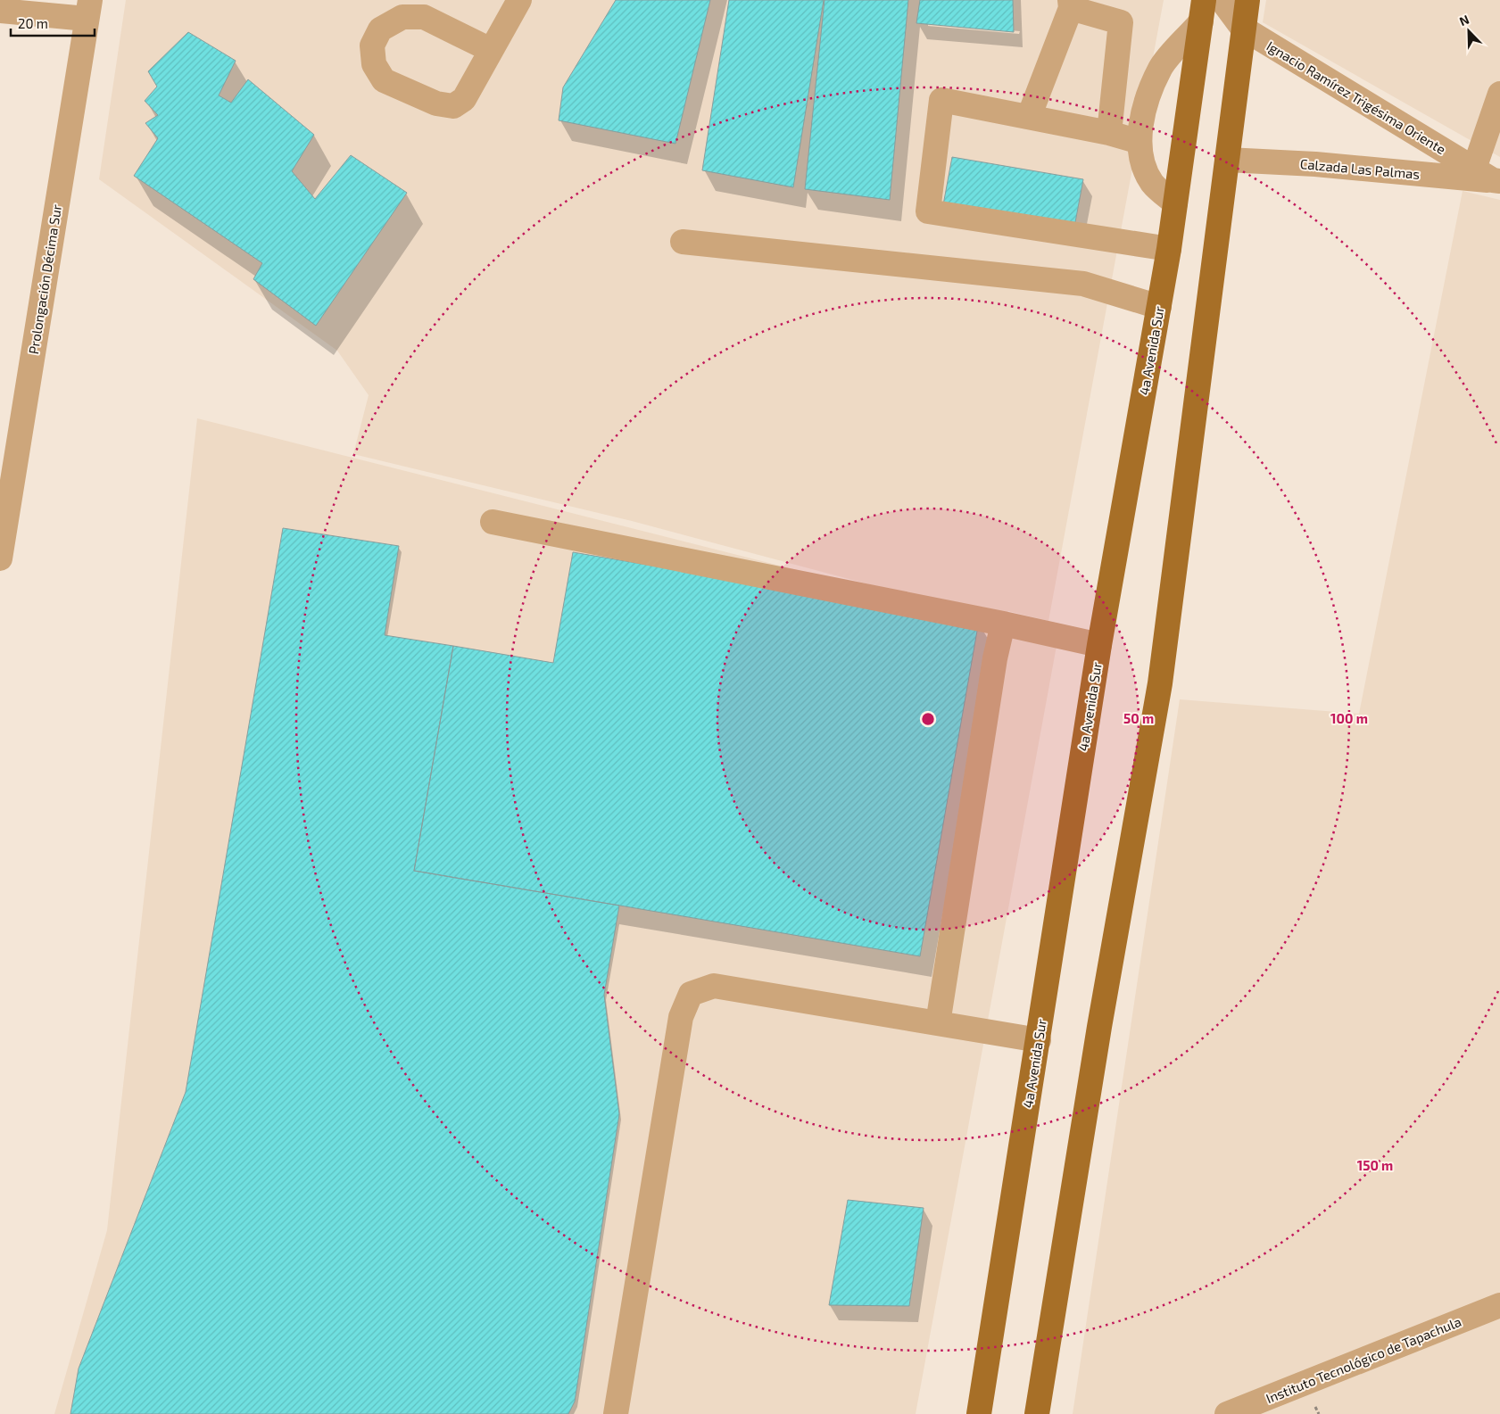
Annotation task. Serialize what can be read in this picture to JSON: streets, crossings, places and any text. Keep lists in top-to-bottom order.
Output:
{
  "streets": {
    "main road": ["4a Avenida Sur"],
    "street": [
      "Ignacio Ramírez Trigésima Oriente",
      "Calzada Las Palmas",
      "Prolongación Décima Sur",
      "Instituto Tecnológico de Tapachula"
    ]
  },
  "crossings": [
    ["Ignacio Ramírez Trigésima Oriente", "Calzada Las Palmas"]
  ],
  "scale_bar": "20 m",
  "north": "top left",
  "rings": ["50 m", "100 m", "150 m"]
}
